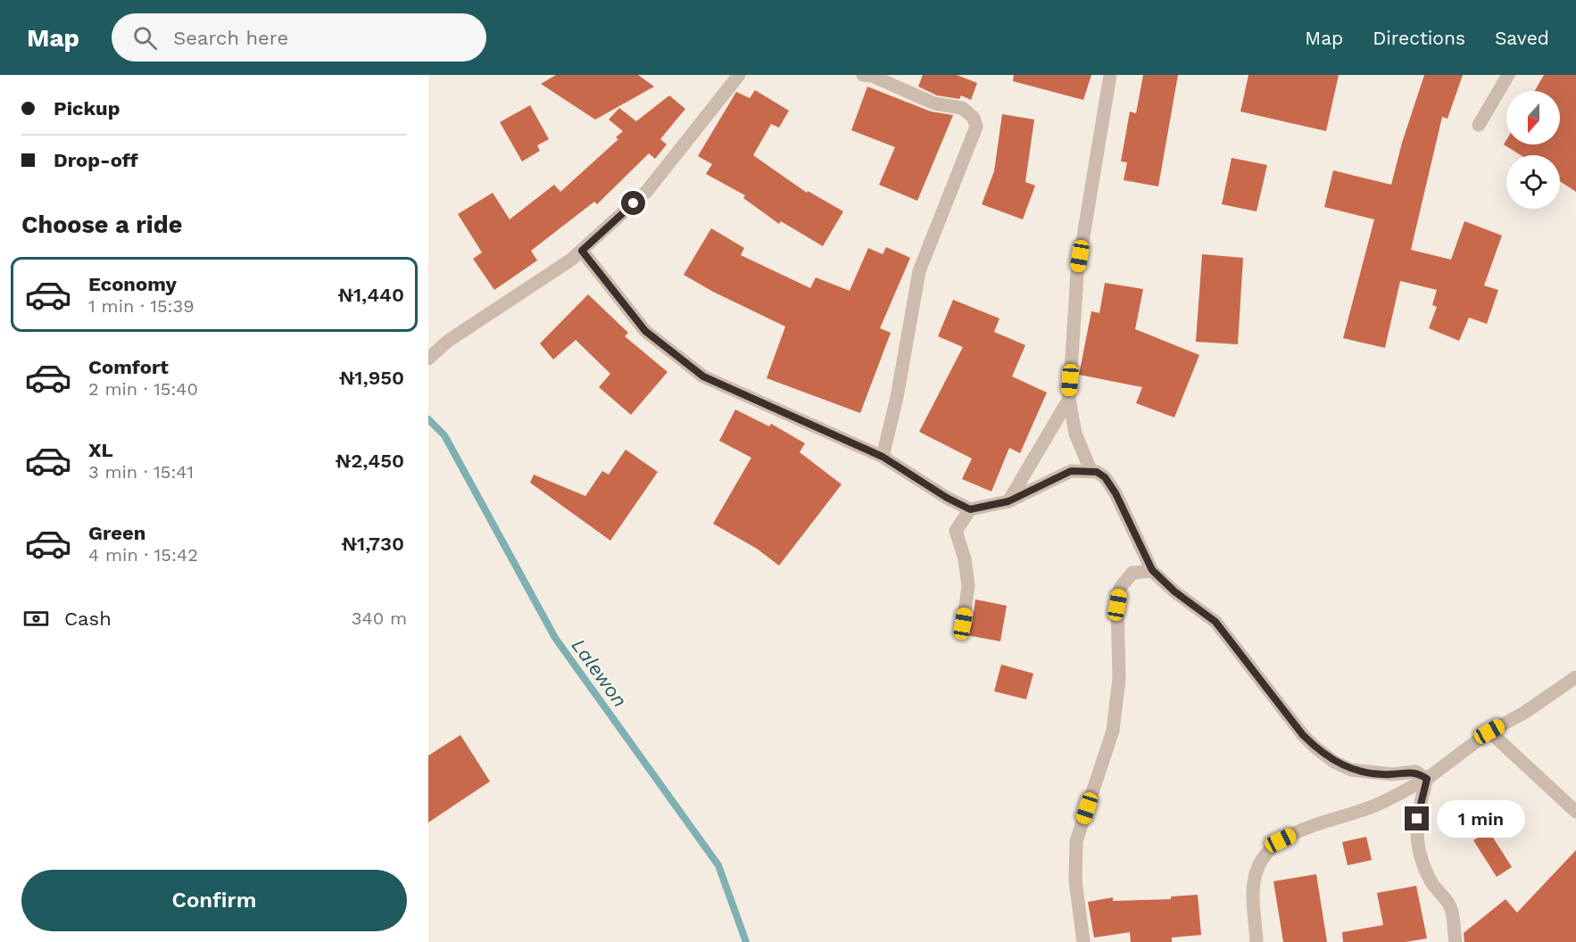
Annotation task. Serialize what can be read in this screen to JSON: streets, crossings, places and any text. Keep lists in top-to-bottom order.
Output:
{
  "water": ["Lalewon"],
  "north": "bottom",
  "page": {
    "header": "Map",
    "search": "Search here",
    "nav": ["Map", "Directions", "Saved"],
    "banner": ["Pickup", "Drop-off"],
    "heading": "Choose a ride",
    "list": [
      {
        "name": "Economy",
        "note": "1 min · 15:39",
        "value": "₦1,440"
      },
      {
        "name": "Comfort",
        "note": "2 min · 15:40",
        "value": "₦1,950"
      },
      {
        "name": "XL",
        "note": "3 min · 15:41",
        "value": "₦2,450"
      },
      {
        "name": "Green",
        "note": "4 min · 15:42",
        "value": "₦1,730"
      }
    ],
    "pay": ["Cash", "340 m"],
    "bubble": "1 min",
    "buttons": "Confirm"
  }
}
